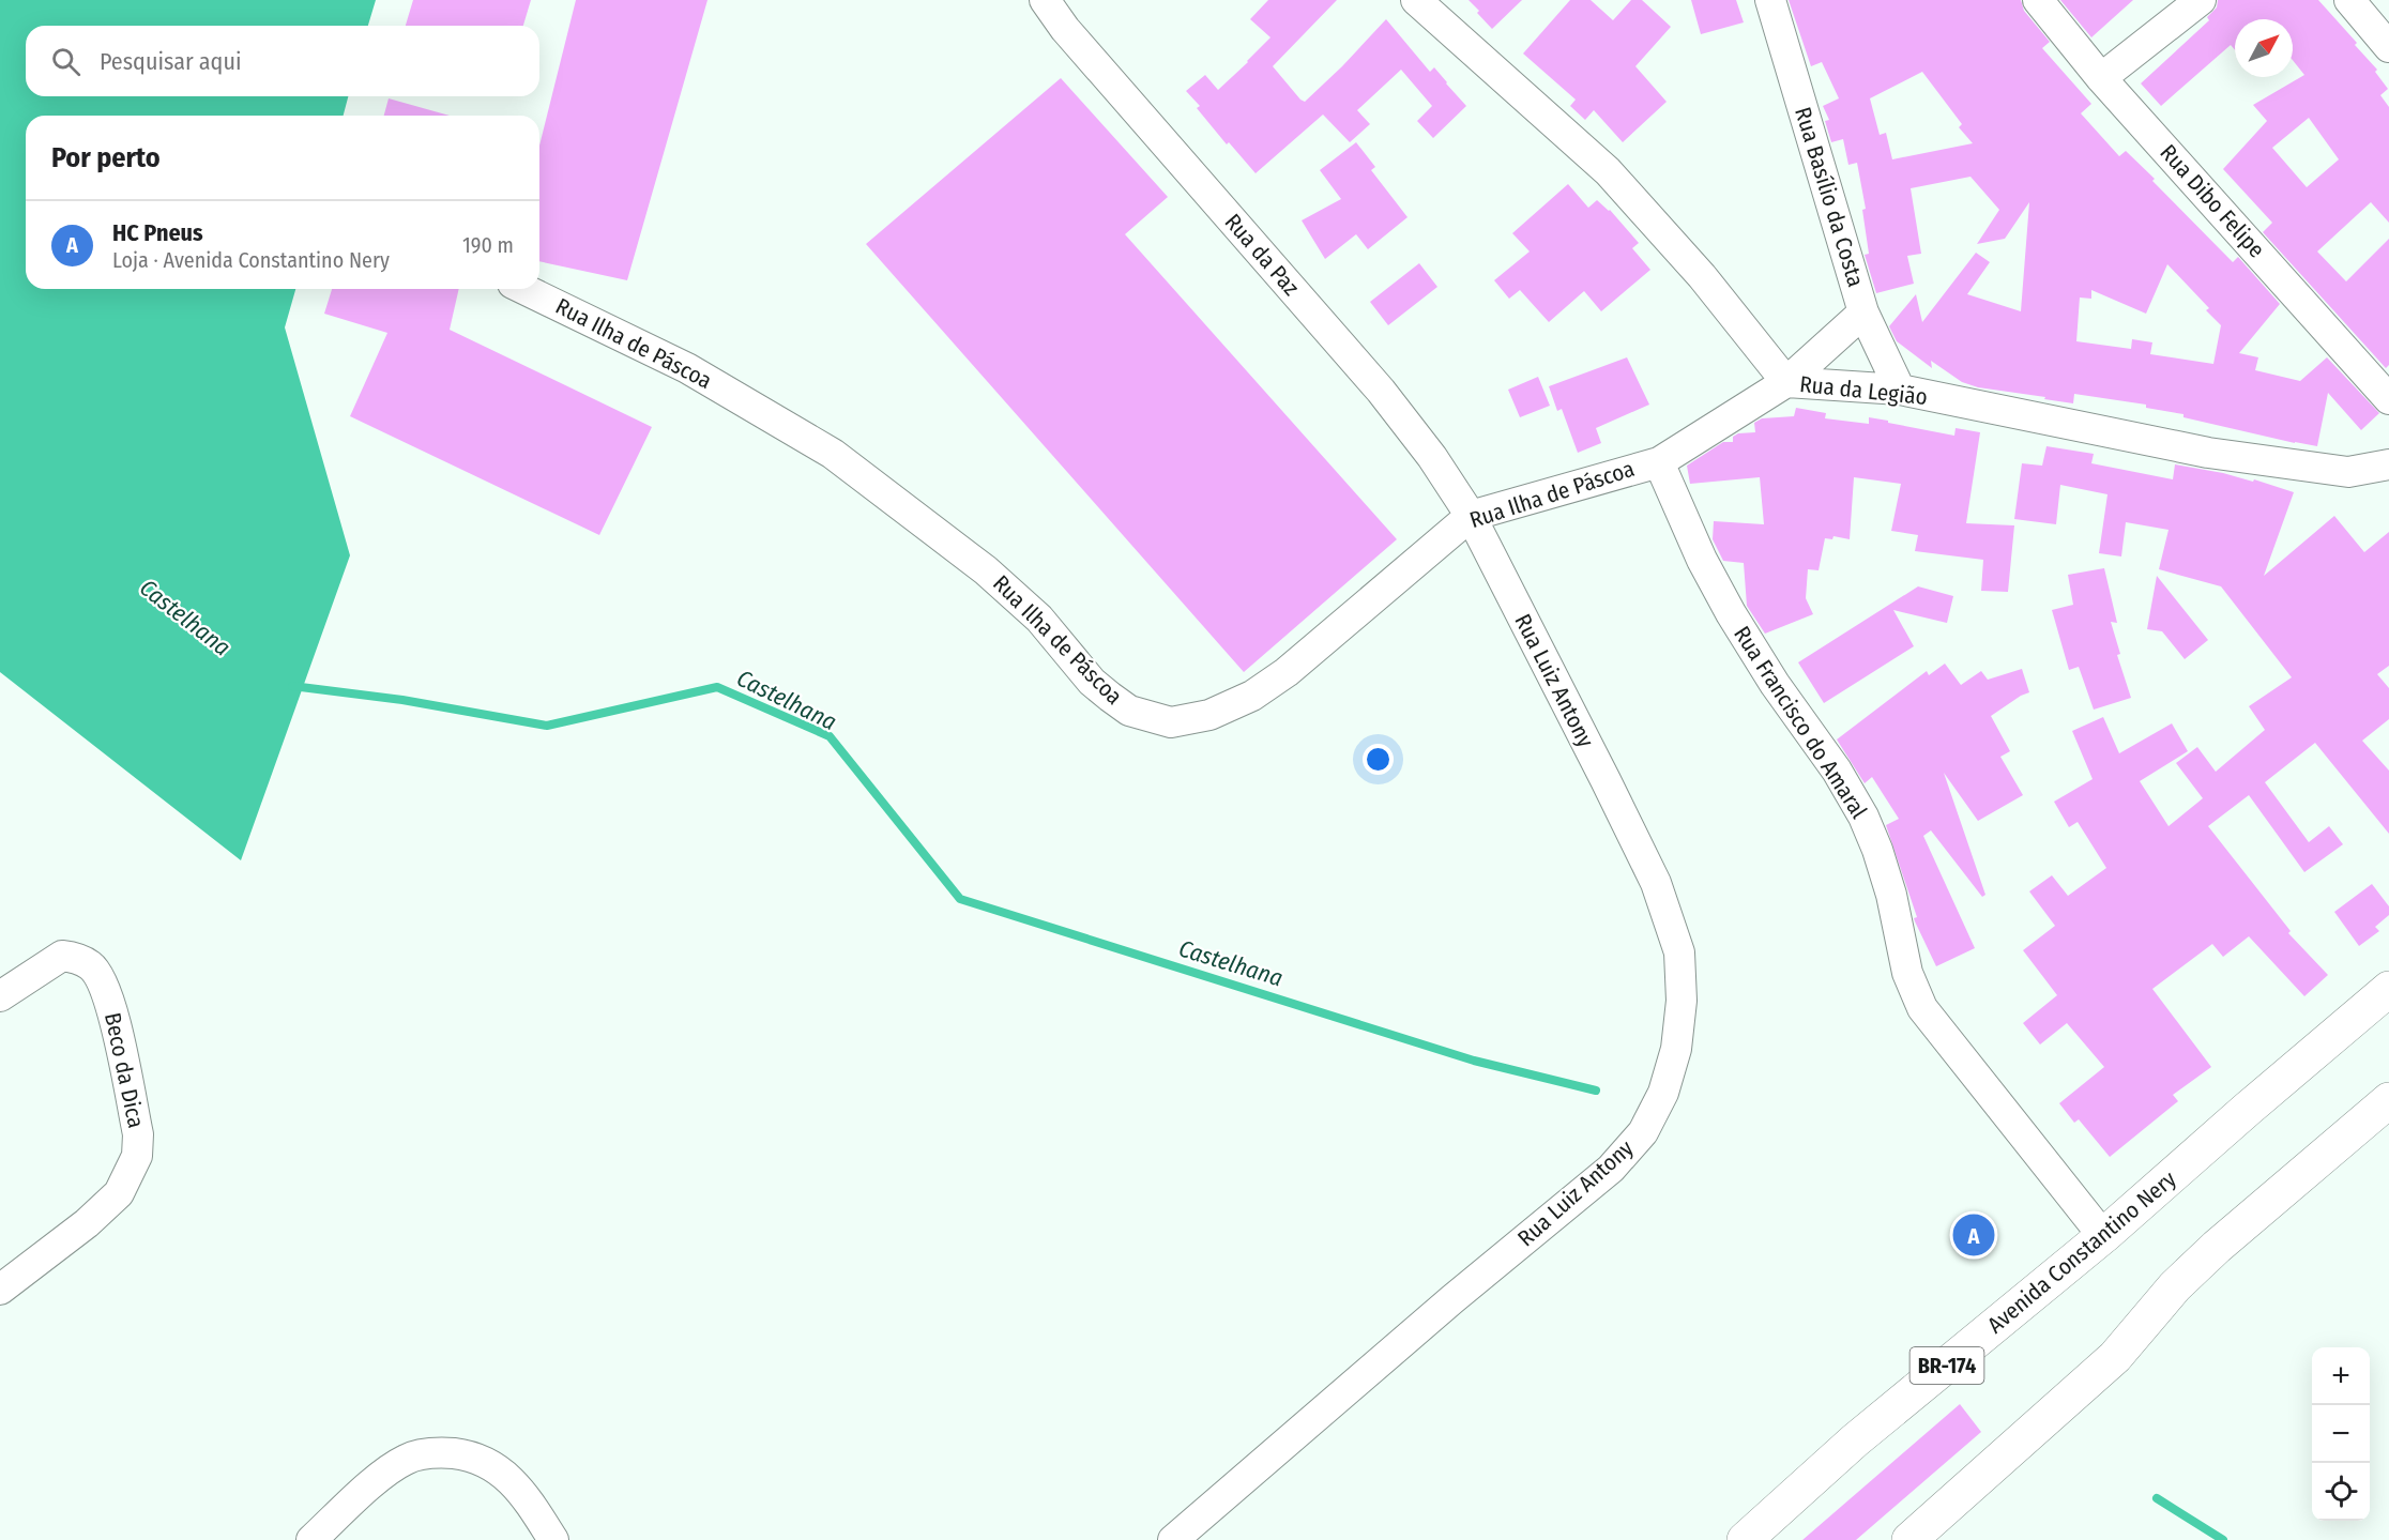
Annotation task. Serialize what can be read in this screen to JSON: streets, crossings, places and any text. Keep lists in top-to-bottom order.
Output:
{
  "streets": {
    "highway": ["Avenida Constantino Nery", "BR-174"],
    "street": [
      "Rua Basílio da Costa",
      "Rua Dibo Felipe",
      "Rua da Paz",
      "Rua Ilha de Páscoa",
      "Rua da Legião",
      "Rua Luiz Antony",
      "Rua Francisco do Amaral",
      "Beco da Dica"
    ]
  },
  "crossings": [
    ["Rua Basílio da Costa", "Rua Ilha de Páscoa"],
    ["Rua Basílio da Costa", "Rua da Legião"],
    ["Rua da Paz", "Rua Ilha de Páscoa"],
    ["Rua da Paz", "Rua Luiz Antony"],
    ["Rua Ilha de Páscoa", "Rua da Legião"],
    ["Rua Ilha de Páscoa", "Rua Luiz Antony"],
    ["Rua Ilha de Páscoa", "Rua Francisco do Amaral"],
    ["Rua Francisco do Amaral", "Avenida Constantino Nery"]
  ],
  "water": ["Castelhana"],
  "north": "top right",
  "page": {
    "search": "Pesquisar aqui",
    "heading": "Por perto",
    "list": [
      {
        "mark": "A",
        "name": "HC Pneus",
        "note": "Loja · Avenida Constantino Nery",
        "value": "190 m"
      }
    ],
    "pins": "A",
    "map_buttons": ["+", "−"]
  }
}
